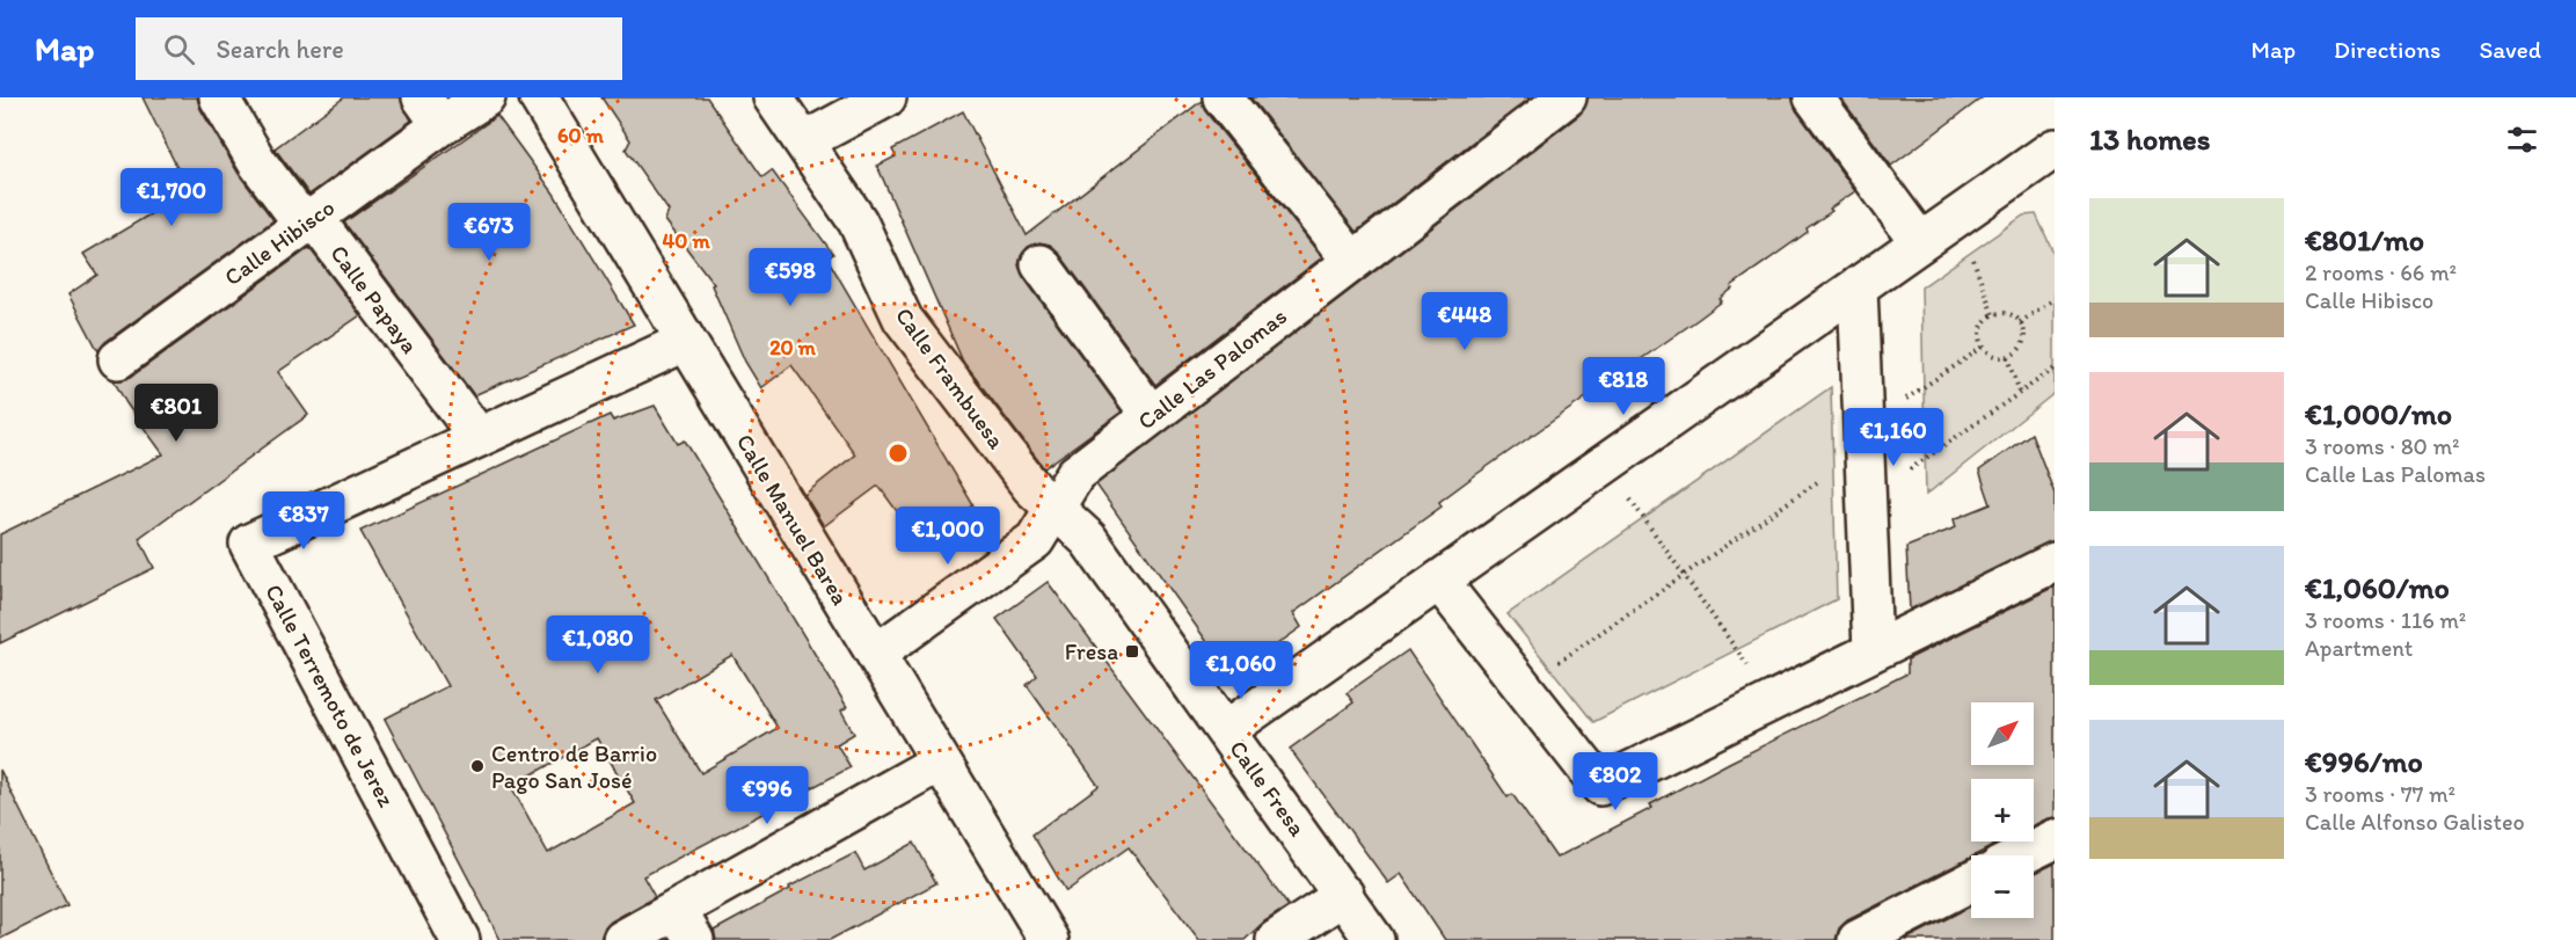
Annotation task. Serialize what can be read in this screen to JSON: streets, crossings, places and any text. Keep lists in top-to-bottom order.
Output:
{
  "streets": {
    "street": [
      "Calle Hibisco",
      "Calle Papaya",
      "Calle Las Palomas",
      "Calle Frambuesa",
      "Calle Manuel Barea",
      "Calle Terremoto de Jerez",
      "Calle Fresa"
    ]
  },
  "crossings": [
    ["Calle Hibisco", "Calle Papaya"],
    ["Calle Papaya", "Calle Terremoto de Jerez"],
    ["Calle Las Palomas", "Calle Frambuesa"],
    ["Calle Las Palomas", "Calle Manuel Barea"],
    ["Calle Las Palomas", "Calle Fresa"],
    ["Calle Frambuesa", "Calle Fresa"],
    ["Calle Manuel Barea", "Calle Terremoto de Jerez"]
  ],
  "places": {
    "transit": ["Fresa"],
    "other": ["Centro de Barrio Pago San José"]
  },
  "north": "top right",
  "page": {
    "header": "Map",
    "search": "Search here",
    "nav": ["Map", "Directions", "Saved"],
    "heading": "13 homes",
    "price": [
      "€1,700",
      "€673",
      "€598",
      "€448",
      "€818",
      "€801",
      "€1,160",
      "€837",
      "€1,000",
      "€1,080",
      "€1,060",
      "€802",
      "€996"
    ],
    "list": [
      {
        "name": "€801/mo",
        "note": "2 rooms · 66 m² · Calle Hibisco"
      },
      {
        "name": "€1,000/mo",
        "note": "3 rooms · 80 m² · Calle Las Palomas"
      },
      {
        "name": "€1,060/mo",
        "note": "3 rooms · 116 m² · Apartment"
      },
      {
        "name": "€996/mo",
        "note": "3 rooms · 77 m² · Calle Alfonso Galisteo"
      }
    ],
    "map_buttons": ["+", "−"]
  },
  "rings": ["60 m", "40 m", "20 m"]
}
